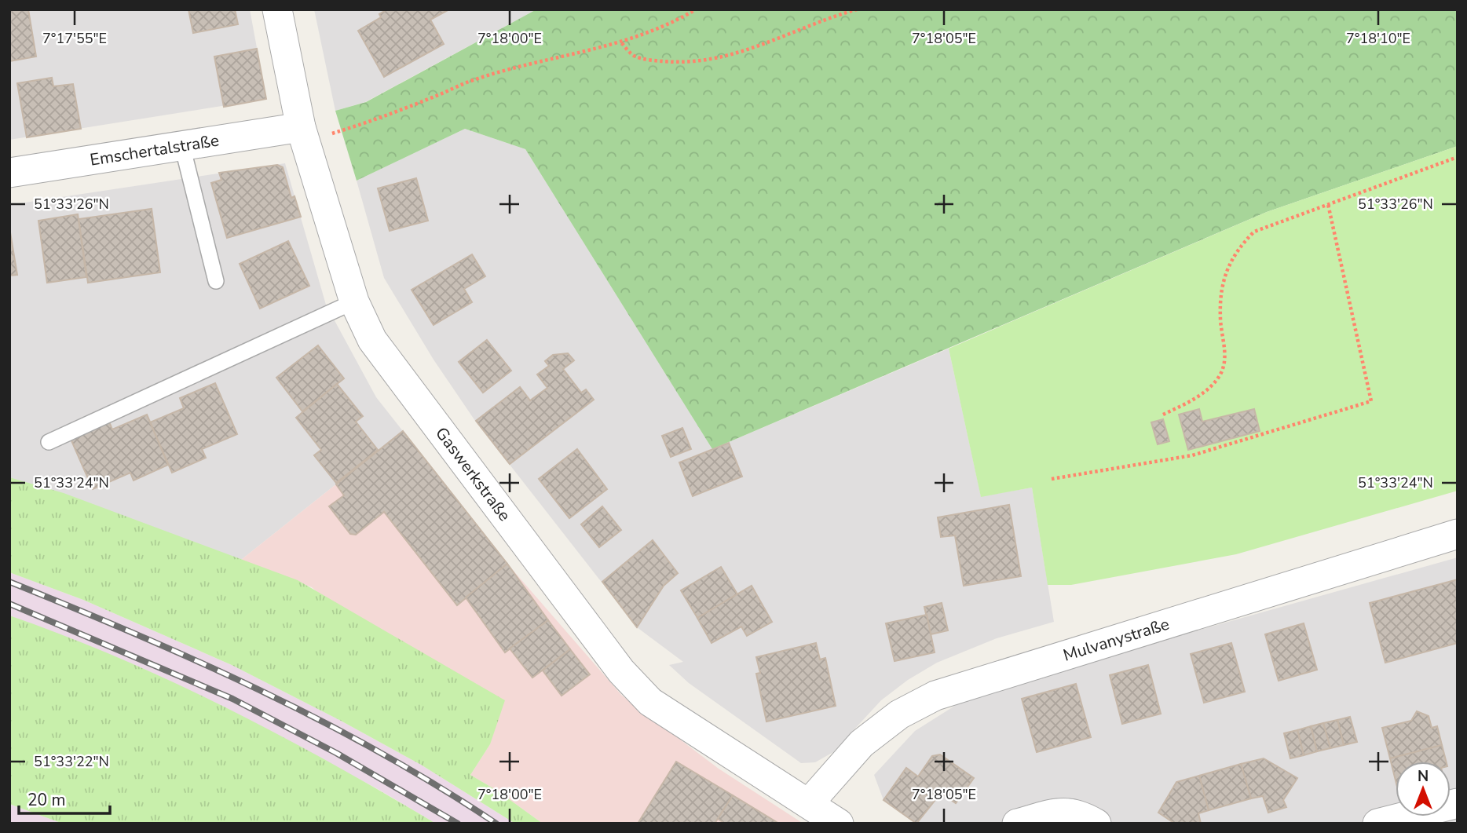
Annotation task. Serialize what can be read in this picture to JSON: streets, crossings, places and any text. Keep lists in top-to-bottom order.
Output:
{
  "streets": {
    "street": ["Emschertalstraße", "Gaswerkstraße", "Mulvanystraße"]
  },
  "crossings": [
    ["Emschertalstraße", "Gaswerkstraße"],
    ["Gaswerkstraße", "Mulvanystraße"]
  ],
  "scale_bar": "20 m",
  "north": "top",
  "coordinates": [
    "7°17'55\"E",
    "7°18'00\"E",
    "7°18'05\"E",
    "7°18'10\"E",
    "51°33'26\"N",
    "51°33'24\"N",
    "51°33'22\"N"
  ]
}
